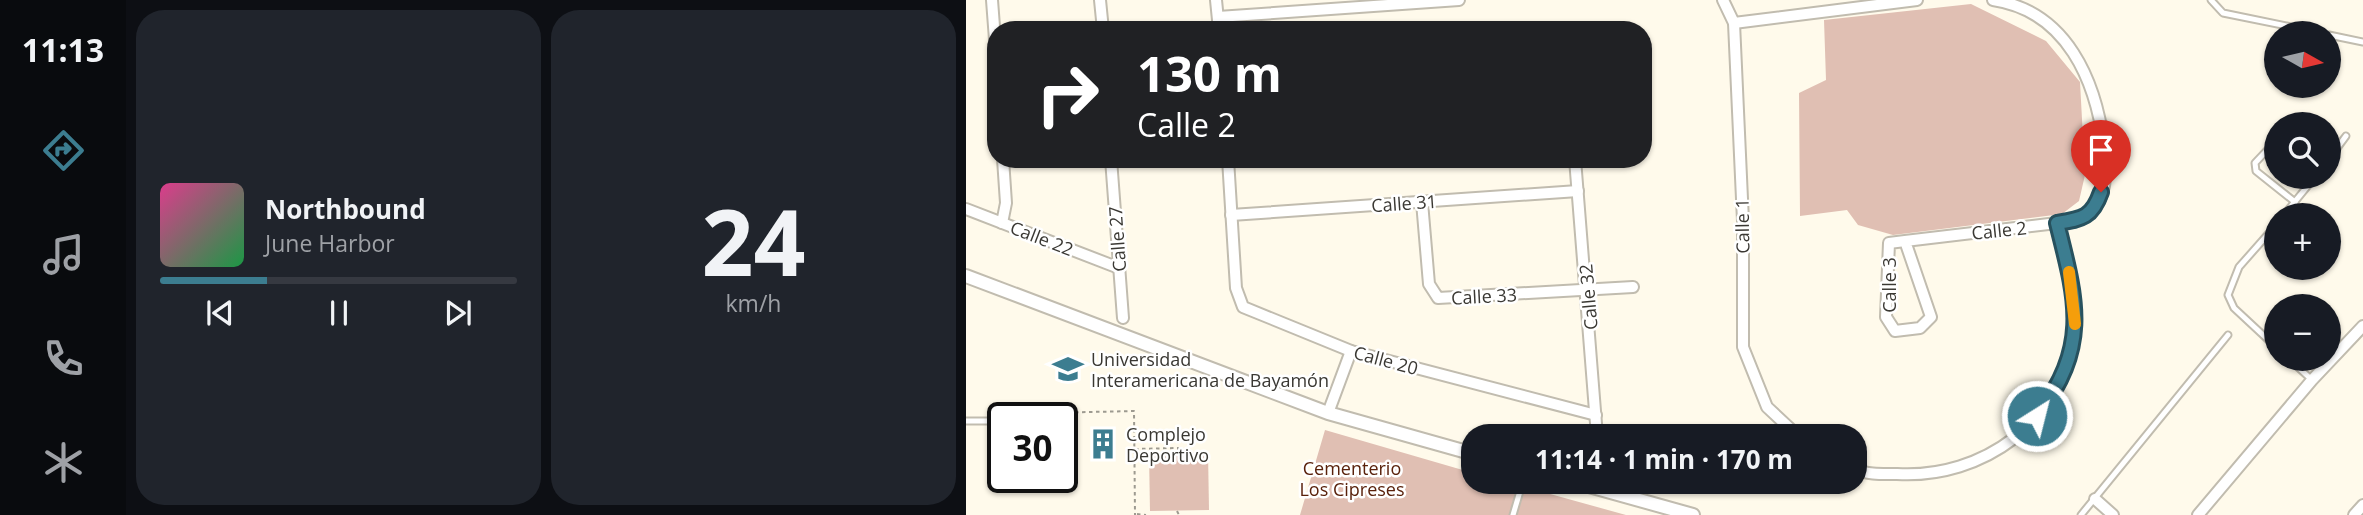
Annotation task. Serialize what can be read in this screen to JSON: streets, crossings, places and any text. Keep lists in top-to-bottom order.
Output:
{
  "streets": {
    "street": [
      "Calle 31",
      "Calle 1",
      "Calle 2",
      "Calle 22",
      "Calle 27",
      "Calle 3",
      "Calle 33",
      "Calle 32",
      "Calle 20"
    ]
  },
  "crossings": [
    ["Calle 31", "Calle 33"],
    ["Calle 31", "Calle 32"],
    ["Calle 31", "Calle 20"],
    ["Calle 2", "Calle 3"],
    ["Calle 22", "Calle 27"],
    ["Calle 33", "Calle 32"],
    ["Calle 32", "Calle 20"]
  ],
  "parks": ["Cementerio Los Cipreses"],
  "places": {
    "school or university": ["Universidad Interamericana de Bayamón"],
    "building": ["Complejo Deportivo"]
  },
  "north": "right",
  "page": {
    "tabs": "11:13",
    "tile": ["24", "km/h"],
    "map_buttons": ["+", "−"],
    "turn": ["130 m", "Calle 2"],
    "song": ["Northbound", "June Harbor"],
    "limit": "30",
    "trip": "11:14 · 1 min · 170 m"
  }
}
